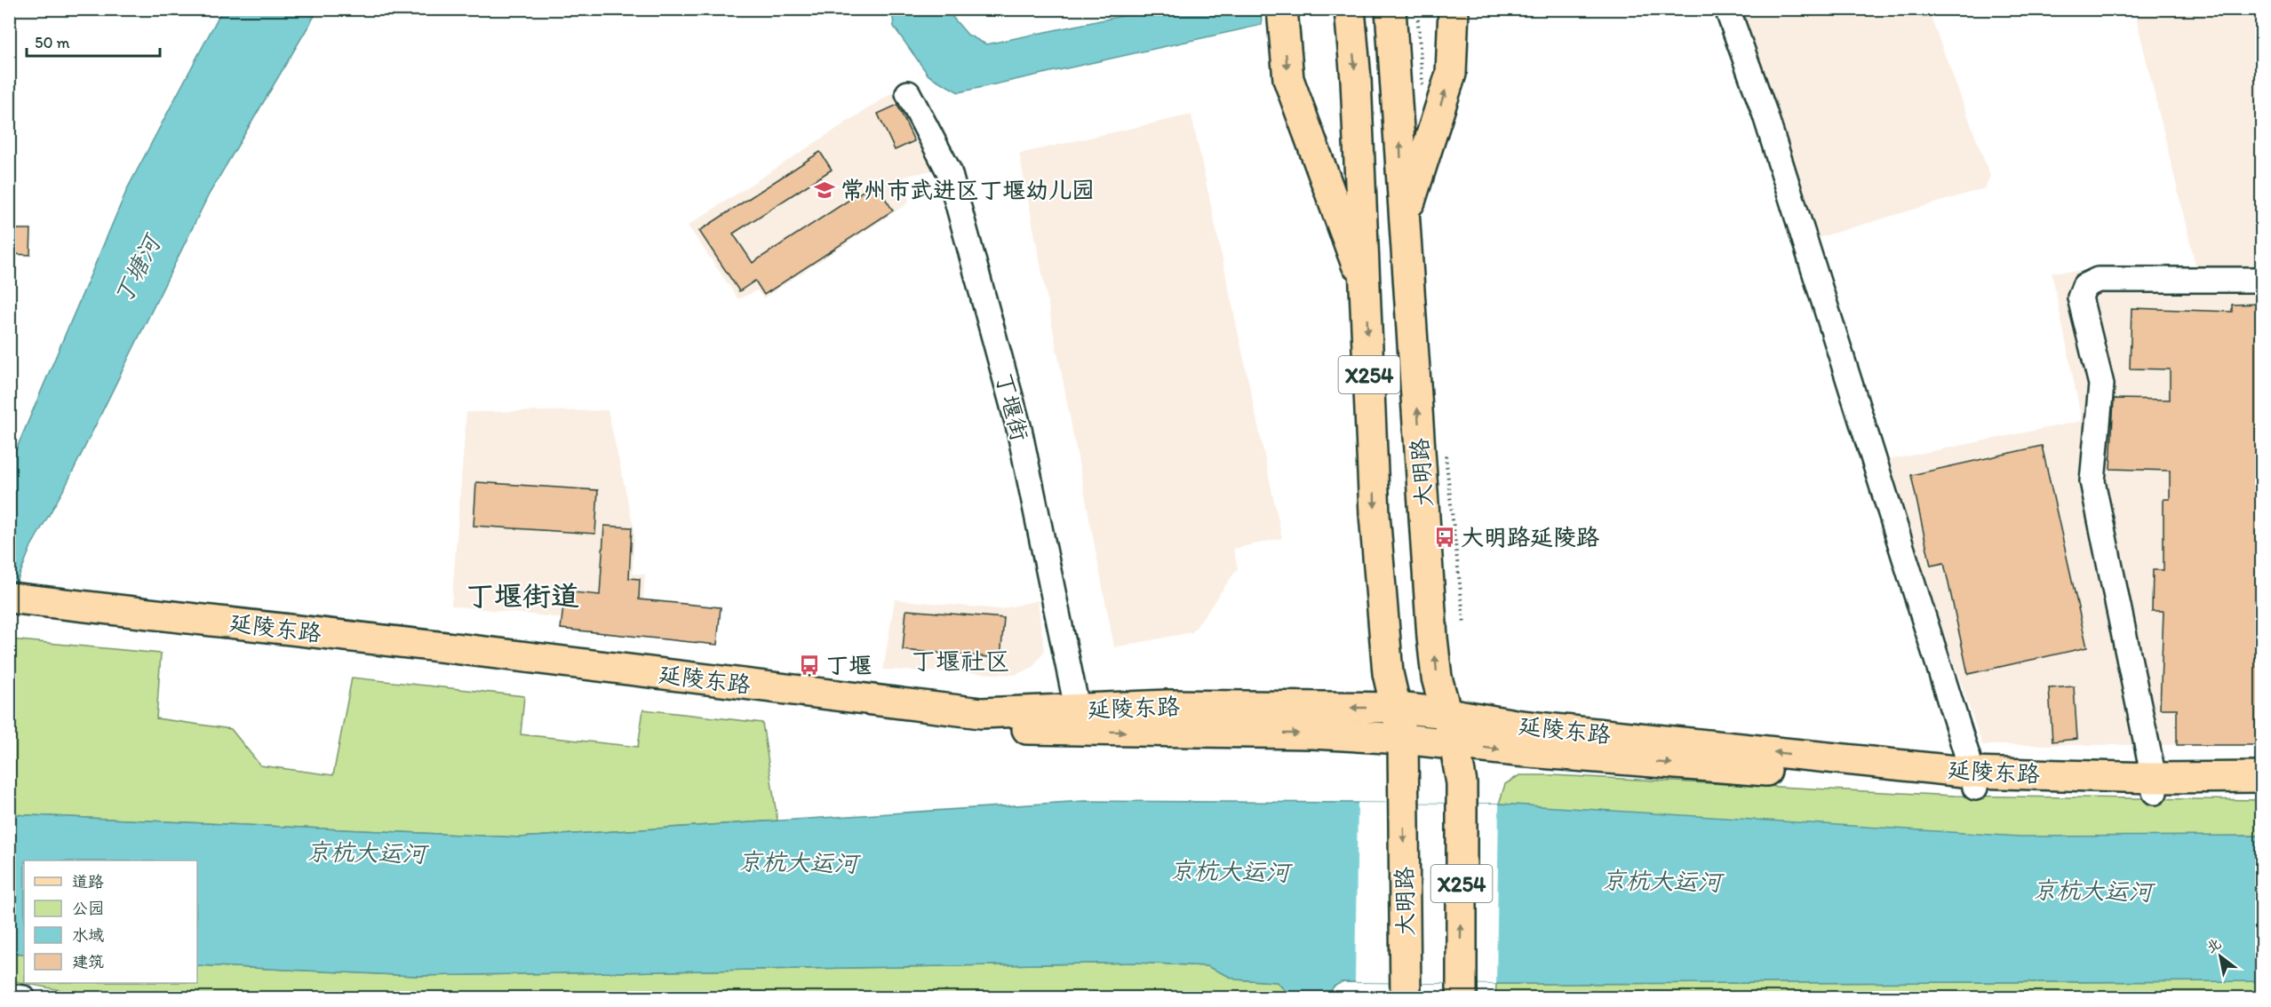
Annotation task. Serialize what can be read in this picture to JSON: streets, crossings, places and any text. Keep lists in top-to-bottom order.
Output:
{
  "streets": {
    "main road": ["X254", "大明路", "延陵东路"],
    "street": ["丁堰街"]
  },
  "crossings": [
    ["丁堰街", "延陵东路"],
    ["大明路", "延陵东路"]
  ],
  "districts": ["丁堰街道", "丁堰社区"],
  "water": ["丁塘河", "京杭大运河"],
  "places": {
    "school or university": ["常州市武进区丁堰幼儿园"],
    "bus stop": ["大明路延陵路", "丁堰"]
  },
  "legend": [
    "道路",
    "公园",
    "水域",
    "建筑"
  ],
  "scale_bar": "50 m",
  "north": "top left"
}
